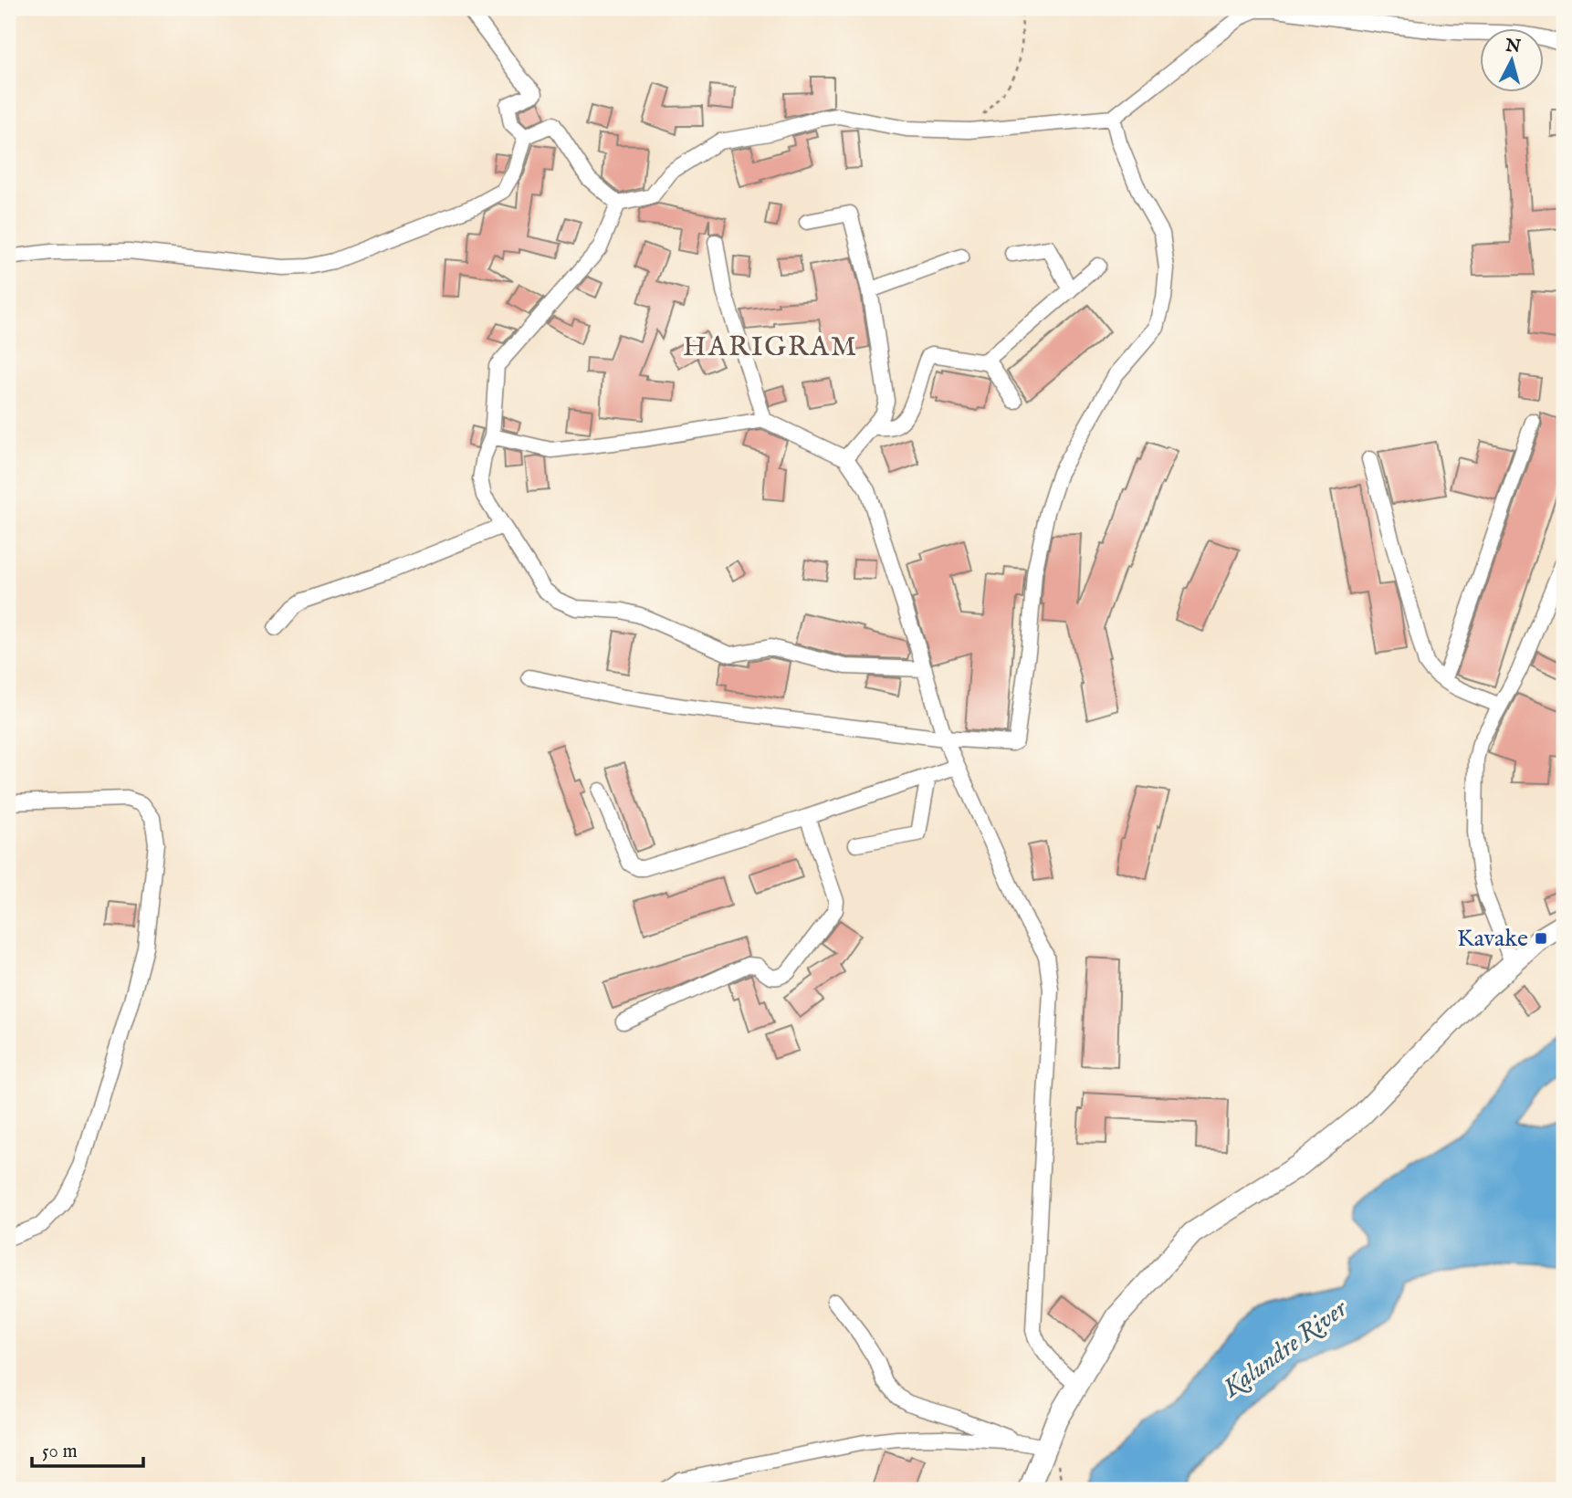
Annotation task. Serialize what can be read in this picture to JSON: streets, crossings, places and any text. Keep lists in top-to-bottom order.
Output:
{
  "districts": ["HARIGRAM"],
  "water": ["Kalundre River"],
  "places": {
    "transit": ["Kavake"]
  },
  "scale_bar": "50 m",
  "north": "top"
}
